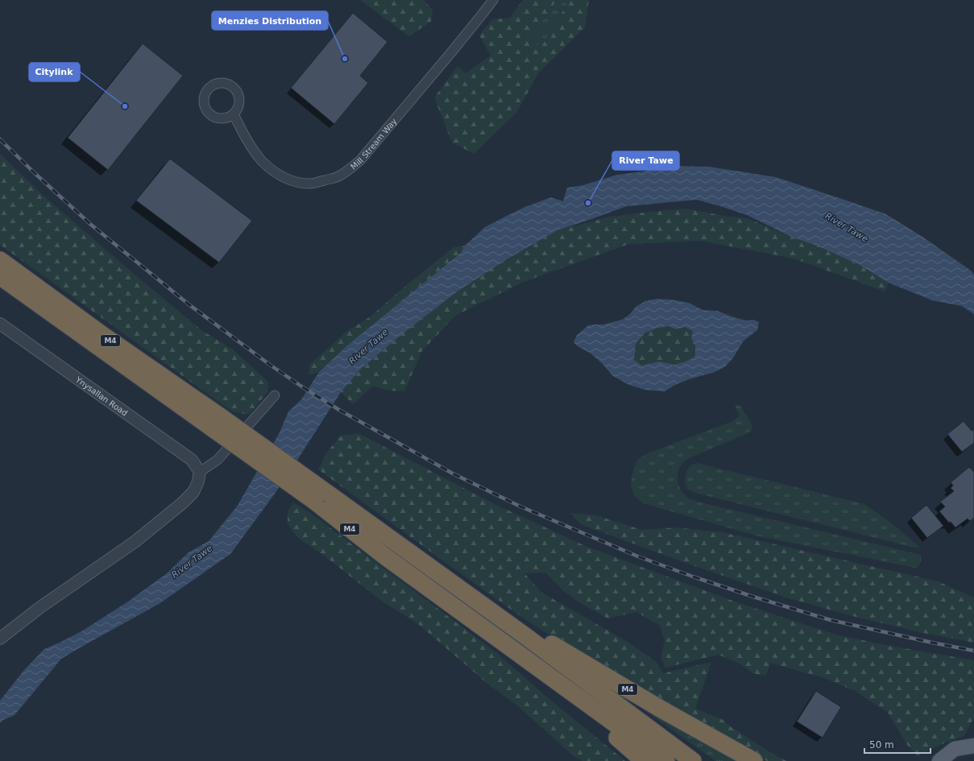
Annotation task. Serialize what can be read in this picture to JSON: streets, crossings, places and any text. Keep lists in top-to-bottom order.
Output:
{
  "streets": {
    "highway": ["M4"],
    "street": ["Mill Stream Way", "Ynysallan Road"]
  },
  "water": ["River Tawe"],
  "places": ["Menzies Distribution", "Citylink", "River Tawe"],
  "scale_bar": "50 m"
}
